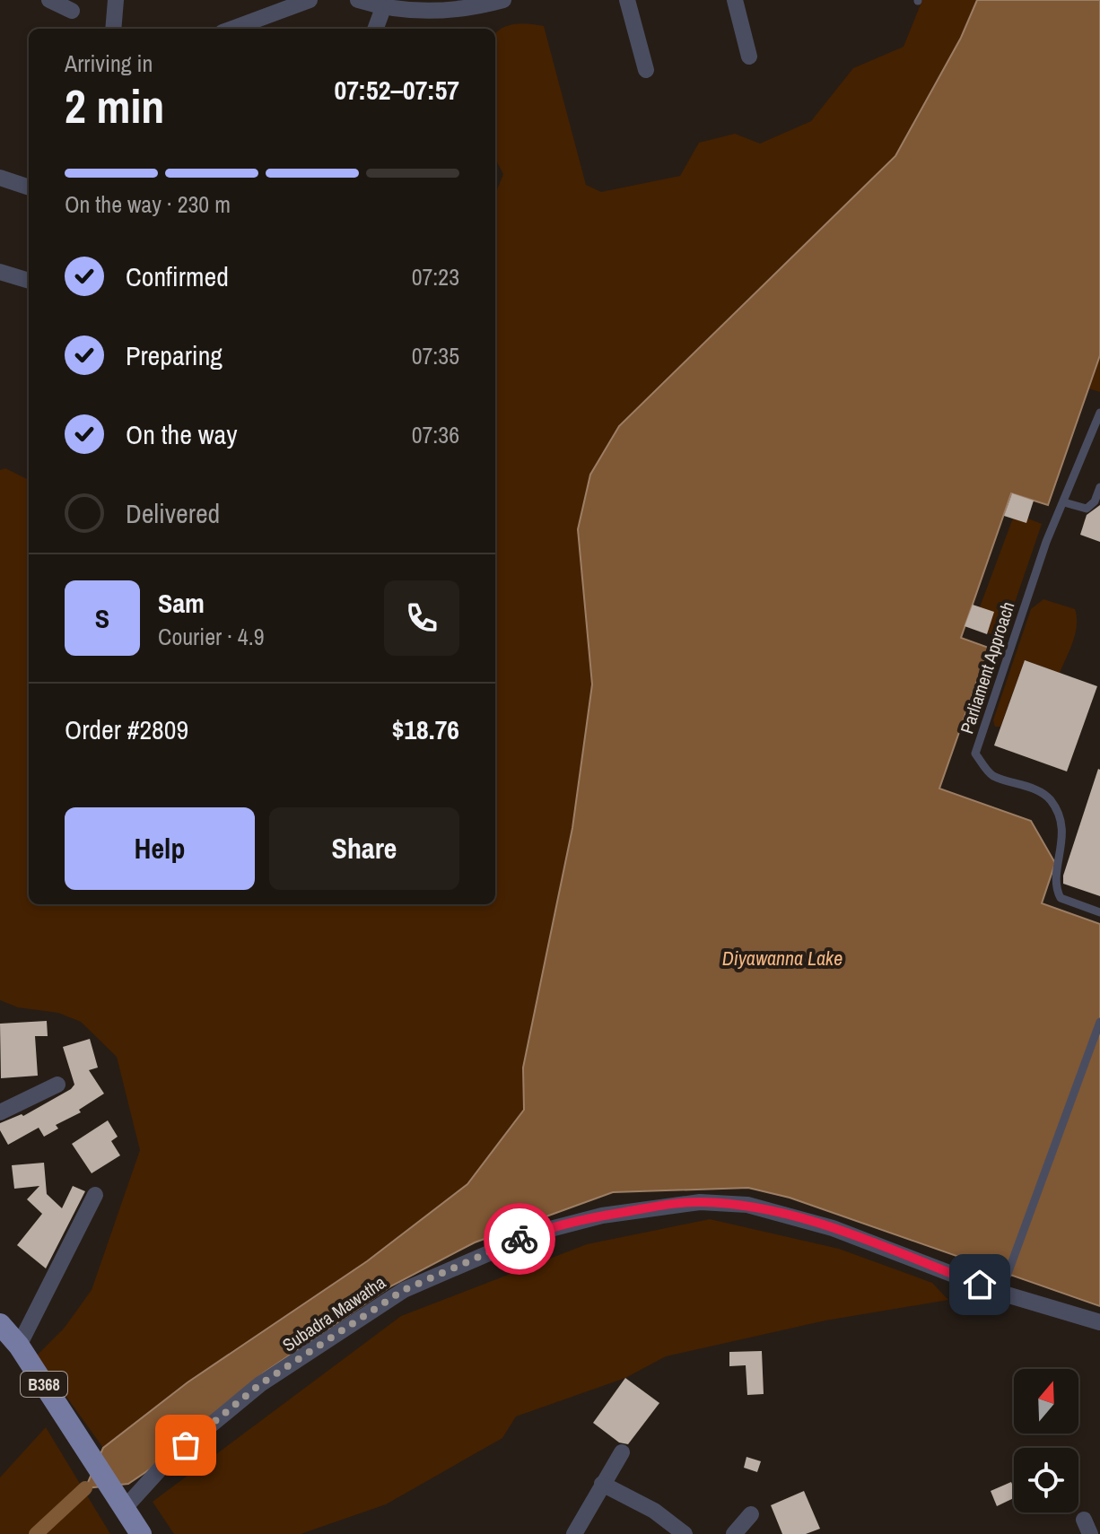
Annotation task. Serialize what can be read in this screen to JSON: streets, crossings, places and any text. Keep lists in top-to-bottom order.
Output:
{
  "streets": {
    "main road": ["B368"],
    "street": ["Subadra Mawatha"],
    "lane": ["Parliament Approach"]
  },
  "crossings": [
    ["Subadra Mawatha", "B368"]
  ],
  "water": ["Diyawanna Lake"],
  "north": "top",
  "page": {
    "heading": ["2 min", "Arriving in", "07:52–07:57"],
    "panel": [
      "Sam",
      "Courier · 4.9",
      "Order #2809",
      "$18.76"
    ],
    "bar": "On the way · 230 m",
    "list": [
      ["Confirmed", "07:23"],
      ["Preparing", "07:35"],
      ["On the way", "07:36"],
      "Delivered"
    ],
    "round": "S",
    "buttons": ["Help", "Share"]
  }
}
